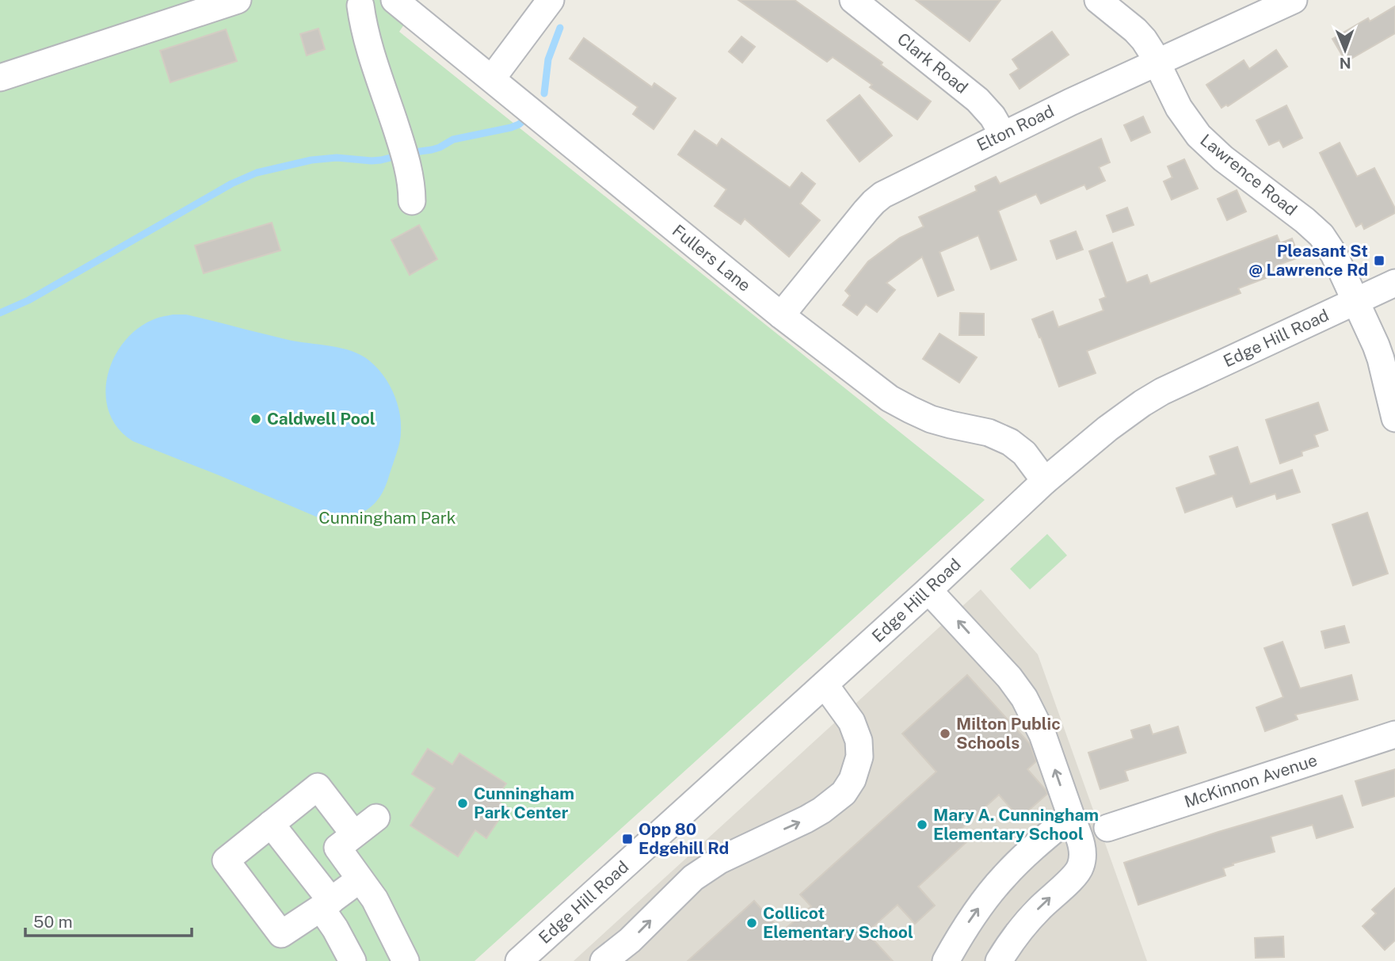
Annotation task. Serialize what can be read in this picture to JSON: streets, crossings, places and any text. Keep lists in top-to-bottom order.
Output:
{
  "streets": {
    "street": [
      "Clark Road",
      "Elton Road",
      "Lawrence Road",
      "Fullers Lane",
      "Edge Hill Road",
      "McKinnon Avenue"
    ]
  },
  "crossings": [
    ["Clark Road", "Elton Road"],
    ["Elton Road", "Lawrence Road"],
    ["Elton Road", "Fullers Lane"],
    ["Lawrence Road", "Edge Hill Road"],
    ["Fullers Lane", "Edge Hill Road"]
  ],
  "parks": ["Cunningham Park"],
  "places": {
    "transit": ["Pleasant St @ Lawrence Rd", "Opp 80 Edgehill Rd"],
    "other": [
      "Caldwell Pool",
      "Milton Public Schools",
      "Cunningham Park Center",
      "Mary A. Cunningham Elementary School",
      "Collicot Elementary School"
    ]
  },
  "scale_bar": "50 m",
  "north": "bottom"
}
